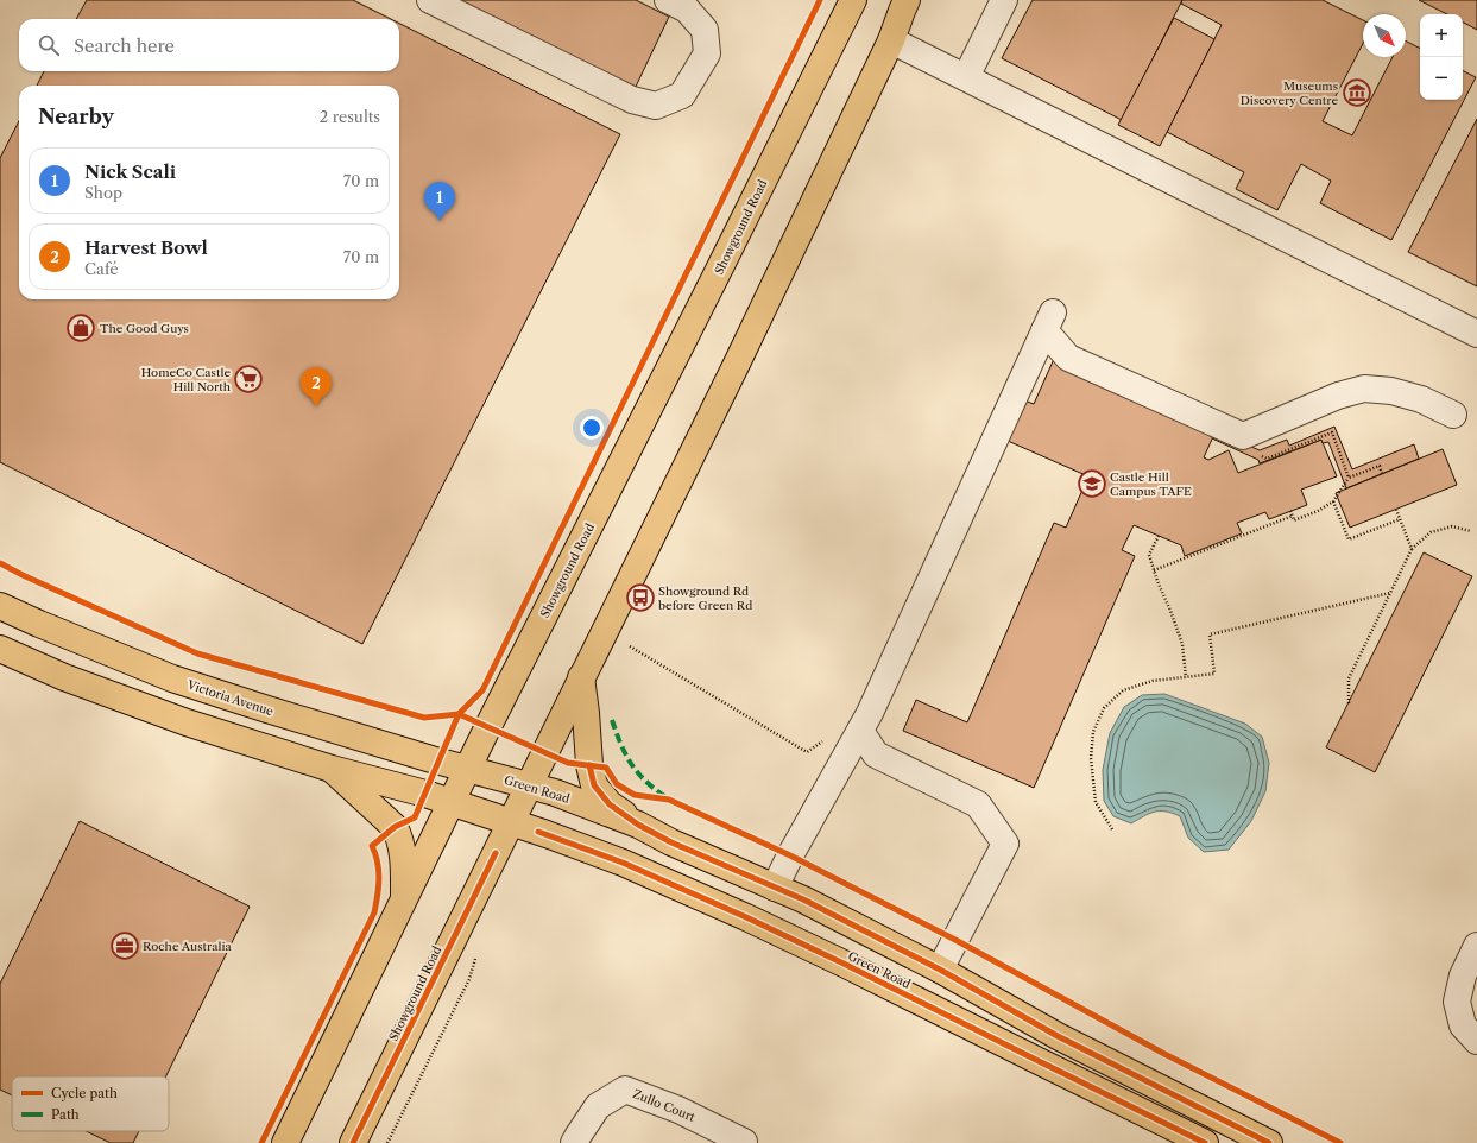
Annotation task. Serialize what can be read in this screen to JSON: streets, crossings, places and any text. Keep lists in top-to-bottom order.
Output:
{
  "streets": {
    "main road": ["Showground Road", "Victoria Avenue", "Green Road"],
    "street": ["Zullo Court"]
  },
  "crossings": [
    ["Showground Road", "Victoria Avenue"],
    ["Showground Road", "Green Road"],
    ["Victoria Avenue", "Green Road"]
  ],
  "places": {
    "museum": ["Museums Discovery Centre"],
    "shop": ["The Good Guys"],
    "supermarket": ["HomeCo Castle Hill North"],
    "school or university": ["Castle Hill Campus TAFE"],
    "bus stop": ["Showground Rd before Green Rd"],
    "office": ["Roche Australia"]
  },
  "legend": ["Cycle path", "Path"],
  "north": "bottom right",
  "page": {
    "map_buttons": ["+", "−"],
    "search": "Search here",
    "heading": ["Nearby", "2 results"],
    "list": [
      {
        "mark": "1",
        "name": "Nick Scali",
        "note": "Shop",
        "value": "70 m"
      },
      {
        "mark": "2",
        "name": "Harvest Bowl",
        "note": "Café",
        "value": "70 m"
      }
    ],
    "pins": ["1", "2"]
  }
}
